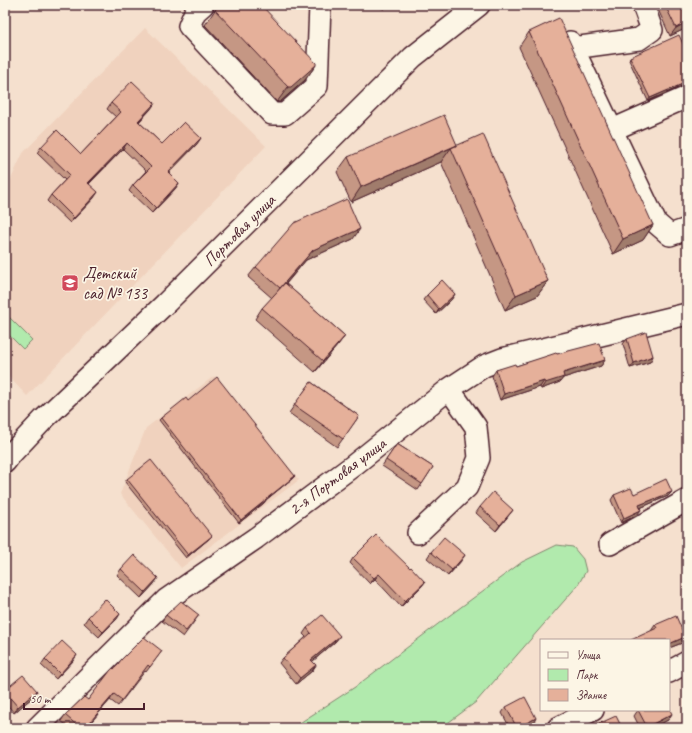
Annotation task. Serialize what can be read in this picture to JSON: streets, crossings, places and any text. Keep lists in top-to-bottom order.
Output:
{
  "streets": {
    "street": ["Портовая улица", "2-я Портовая улица"]
  },
  "places": {
    "school or university": ["Детский сад № 133"]
  },
  "legend": ["Улица", "Парк", "Здание"],
  "scale_bar": "50 m"
}
